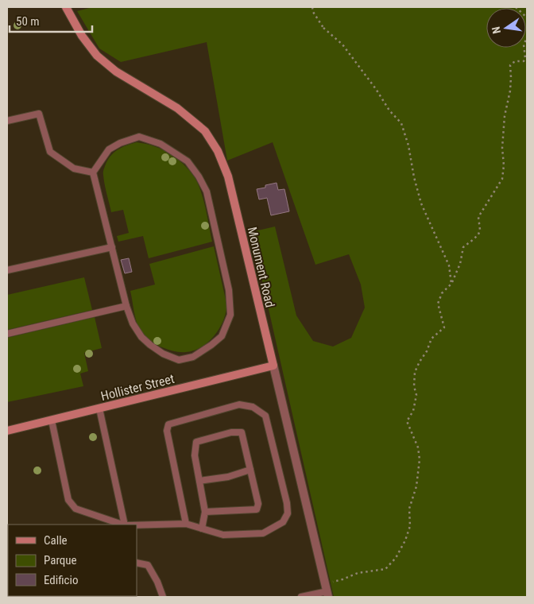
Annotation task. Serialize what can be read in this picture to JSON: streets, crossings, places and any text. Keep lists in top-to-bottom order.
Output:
{
  "streets": {
    "street": ["Monument Road", "Hollister Street"]
  },
  "crossings": [
    ["Monument Road", "Hollister Street"]
  ],
  "legend": ["Calle", "Parque", "Edificio"],
  "scale_bar": "50 m",
  "north": "left"
}
